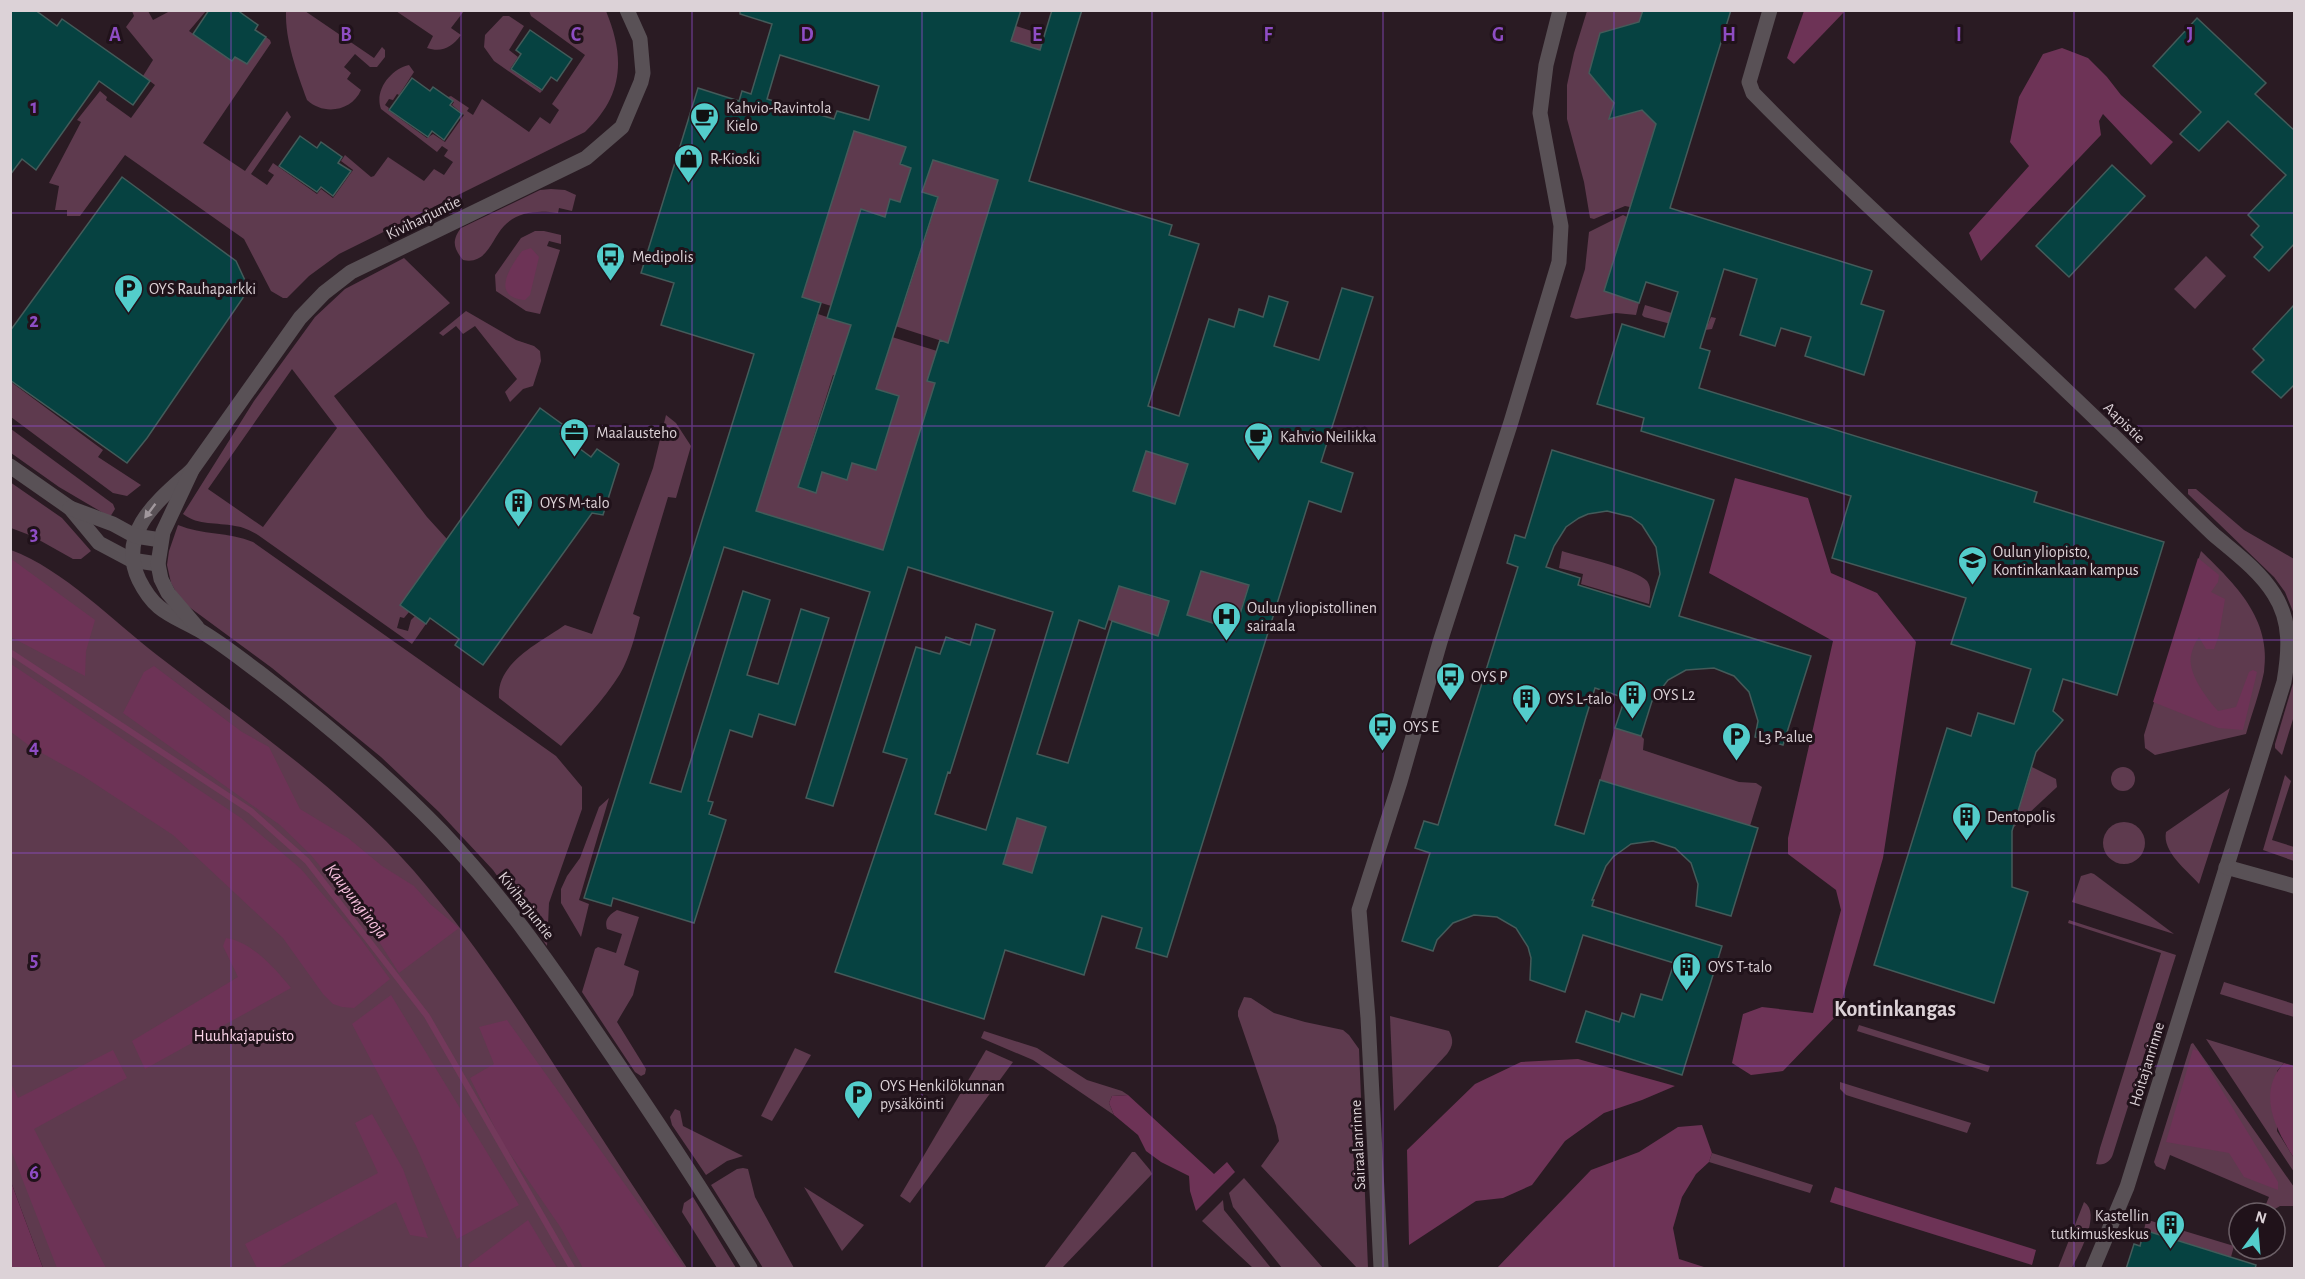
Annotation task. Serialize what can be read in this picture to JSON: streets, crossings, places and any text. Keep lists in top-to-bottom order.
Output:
{
  "streets": {
    "street": [
      "Kiviharjuntie",
      "Aapistie",
      "Hoitajanrinne",
      "Sairaalanrinne"
    ]
  },
  "crossings": [
    ["Aapistie", "Hoitajanrinne"]
  ],
  "districts": ["Kontinkangas"],
  "water": ["Kaupunginoja"],
  "parks": ["Huuhkajapuisto"],
  "places": {
    "cafe": ["Kahvio-Ravintola Kielo", "Kahvio Neilikka"],
    "shop": ["R-Kioski"],
    "bus stop": ["Medipolis", "OYS P", "OYS E"],
    "parking": ["OYS Rauhaparkki", "L3 P-alue", "OYS Henkilökunnan pysäköinti"],
    "office": ["Maalausteho"],
    "building": [
      "OYS M-talo",
      "OYS L2",
      "OYS L-talo",
      "Dentopolis",
      "OYS T-talo",
      "Kastellin tutkimuskeskus"
    ],
    "school or university": ["Oulun yliopisto, Kontinkankaan kampus"],
    "hospital": ["Oulun yliopistollinen sairaala"]
  },
  "north": "top",
  "grid": {
    "columns": [
      "A",
      "B",
      "C",
      "D",
      "E",
      "F",
      "G",
      "H",
      "I",
      "J"
    ],
    "rows": [
      "1",
      "2",
      "3",
      "4",
      "5",
      "6"
    ]
  }
}
